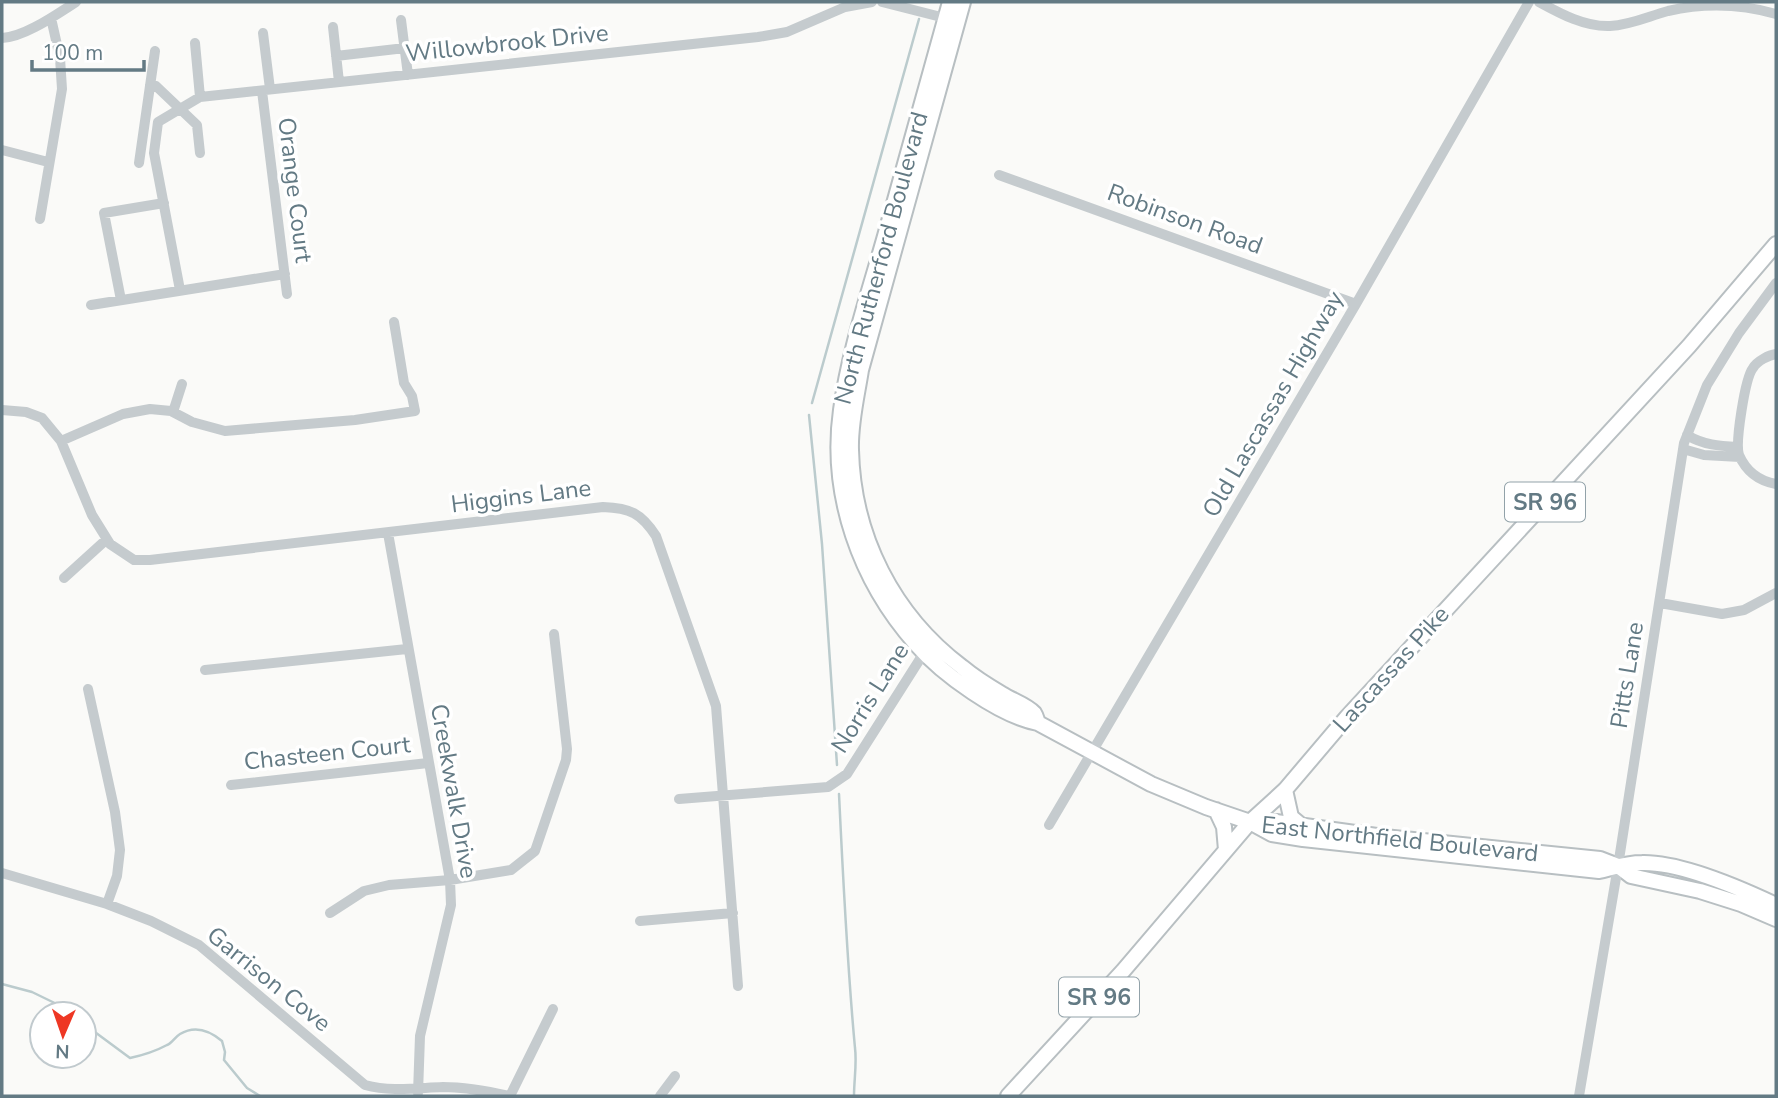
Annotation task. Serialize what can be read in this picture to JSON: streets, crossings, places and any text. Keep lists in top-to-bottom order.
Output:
{
  "streets": {
    "main road": [
      "North Rutherford Boulevard",
      "SR 96",
      "Lascassas Pike",
      "East Northfield Boulevard"
    ],
    "street": [
      "Willowbrook Drive",
      "Orange Court",
      "Robinson Road",
      "Old Lascassas Highway",
      "Higgins Lane",
      "Pitts Lane",
      "Norris Lane",
      "Chasteen Court",
      "Creekwalk Drive",
      "Garrison Cove"
    ]
  },
  "crossings": [
    ["Willowbrook Drive", "Orange Court"],
    ["Robinson Road", "Old Lascassas Highway"],
    ["North Rutherford Boulevard", "Old Lascassas Highway"],
    ["North Rutherford Boulevard", "Lascassas Pike"],
    ["North Rutherford Boulevard", "Norris Lane"],
    ["North Rutherford Boulevard", "East Northfield Boulevard"],
    ["Higgins Lane", "Norris Lane"],
    ["Higgins Lane", "Creekwalk Drive"],
    ["Lascassas Pike", "East Northfield Boulevard"],
    ["Pitts Lane", "East Northfield Boulevard"],
    ["Chasteen Court", "Creekwalk Drive"],
    ["Creekwalk Drive", "Garrison Cove"]
  ],
  "scale_bar": "100 m",
  "north": "bottom"
}
